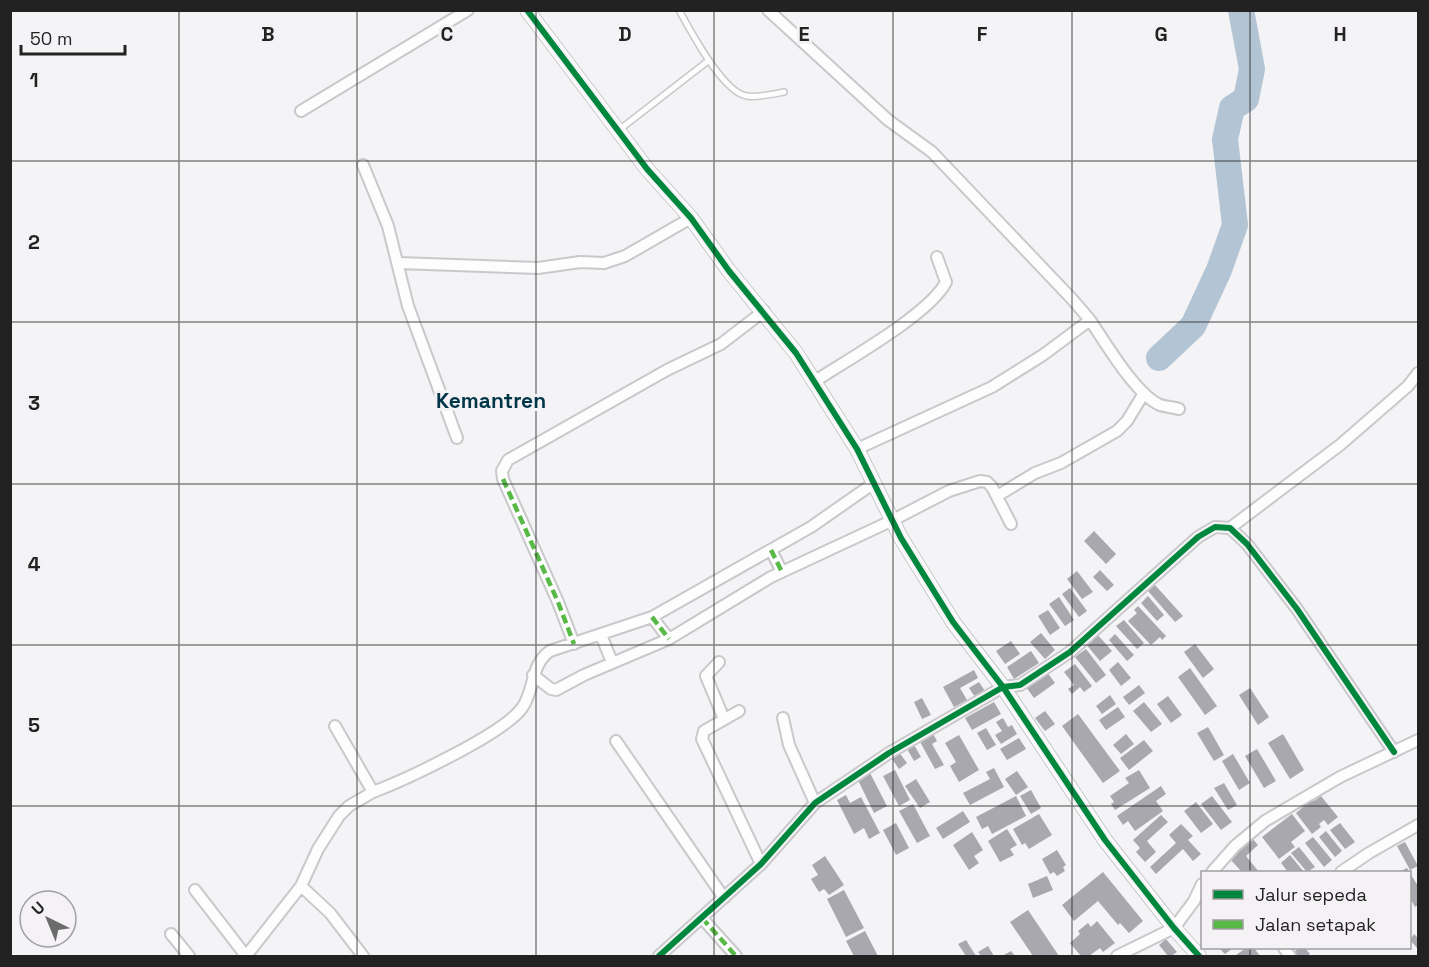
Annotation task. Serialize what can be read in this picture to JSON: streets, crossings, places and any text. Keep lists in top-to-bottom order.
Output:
{
  "districts": ["Kemantren"],
  "legend": ["Jalur sepeda", "Jalan setapak"],
  "scale_bar": "50 m",
  "north": "top left",
  "grid": {
    "columns": [
      "B",
      "C",
      "D",
      "E",
      "F",
      "G",
      "H"
    ],
    "rows": [
      "1",
      "2",
      "3",
      "4",
      "5"
    ]
  }
}
